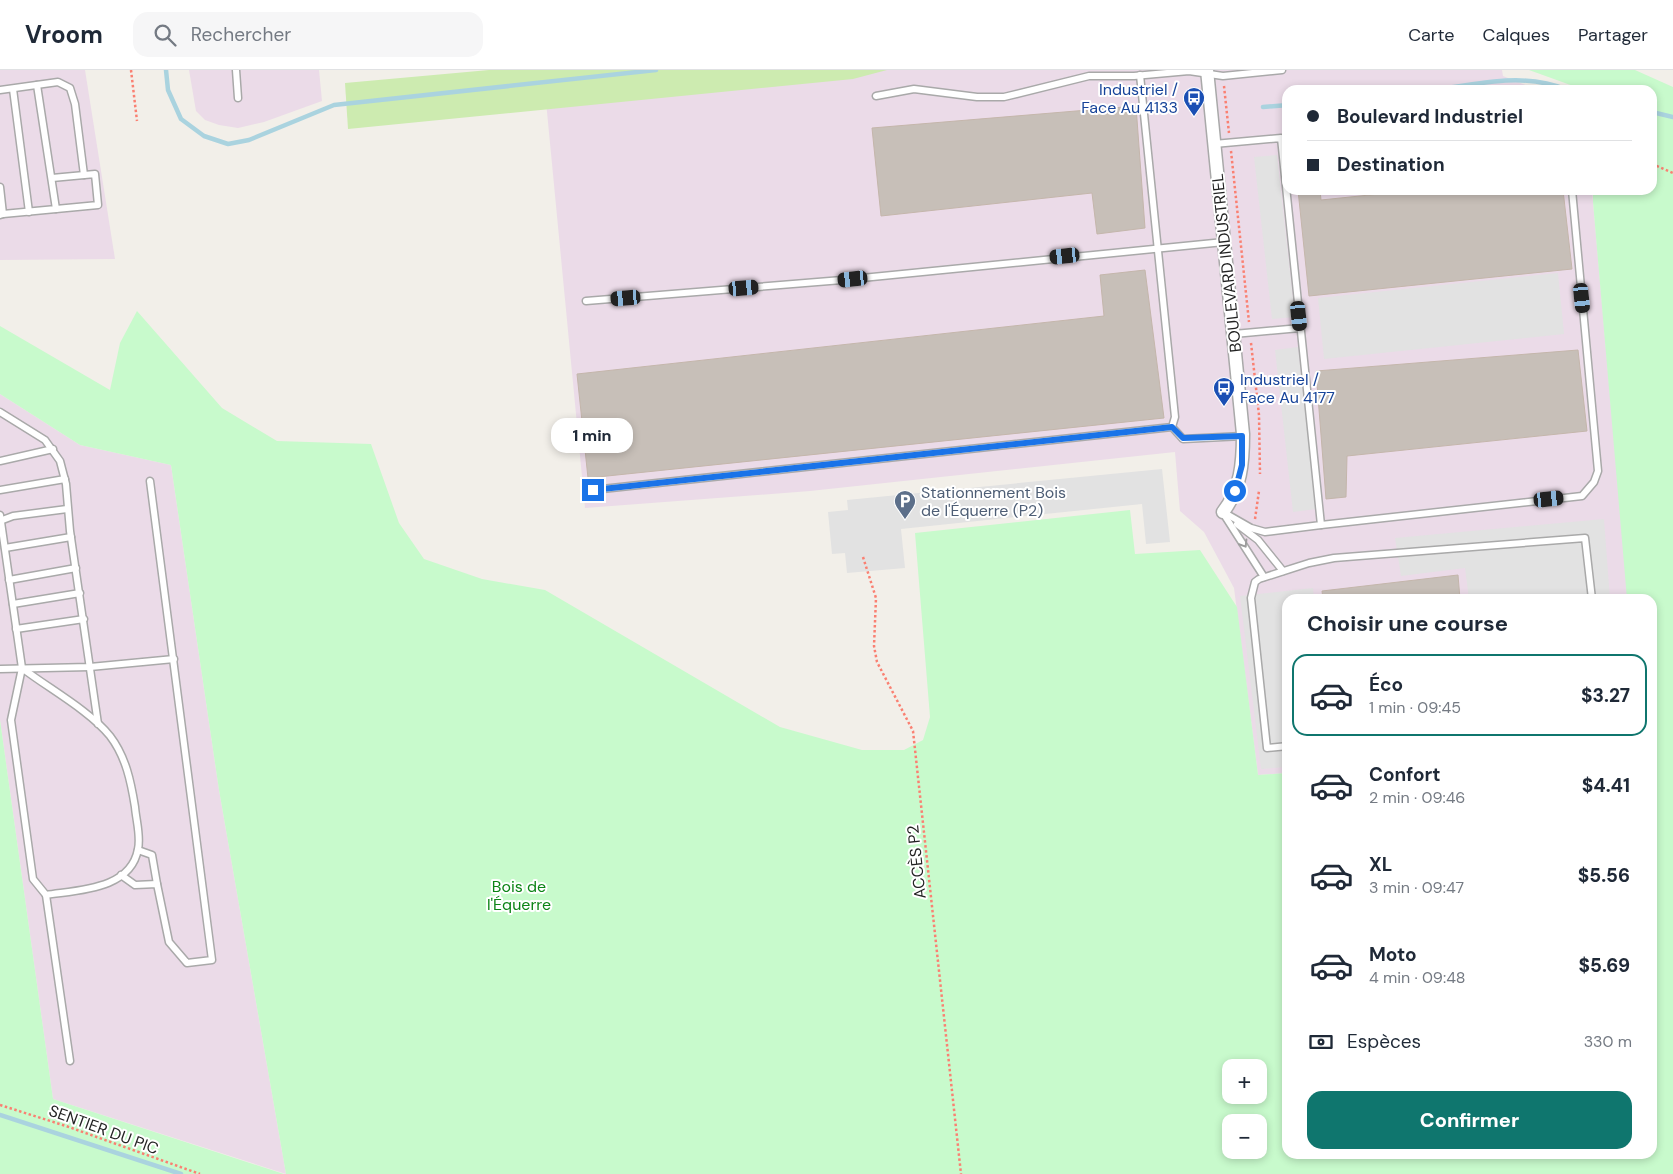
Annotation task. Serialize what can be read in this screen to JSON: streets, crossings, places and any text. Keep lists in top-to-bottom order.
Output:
{
  "streets": {
    "street": ["BOULEVARD INDUSTRIEL"],
    "path": ["ACCÈS P2", "SENTIER DU PIC"]
  },
  "parks": ["Bois de l'Équerre"],
  "places": {
    "bus stop": ["Industriel / Face Au 4133", "Industriel / Face Au 4177"],
    "parking": ["Stationnement Bois de l'Équerre (P2)"]
  },
  "page": {
    "header": "Vroom",
    "search": "Rechercher",
    "nav": ["Carte", "Calques", "Partager"],
    "banner": ["Boulevard Industriel", "Destination"],
    "bubble": "1 min",
    "heading": "Choisir une course",
    "list": [
      {
        "name": "Éco",
        "note": "1 min · 09:45",
        "value": "$3.27"
      },
      {
        "name": "Confort",
        "note": "2 min · 09:46",
        "value": "$4.41"
      },
      {
        "name": "XL",
        "note": "3 min · 09:47",
        "value": "$5.56"
      },
      {
        "name": "Moto",
        "note": "4 min · 09:48",
        "value": "$5.69"
      }
    ],
    "pay": ["Espèces", "330 m"],
    "map_buttons": ["+", "−"],
    "buttons": "Confirmer"
  }
}
